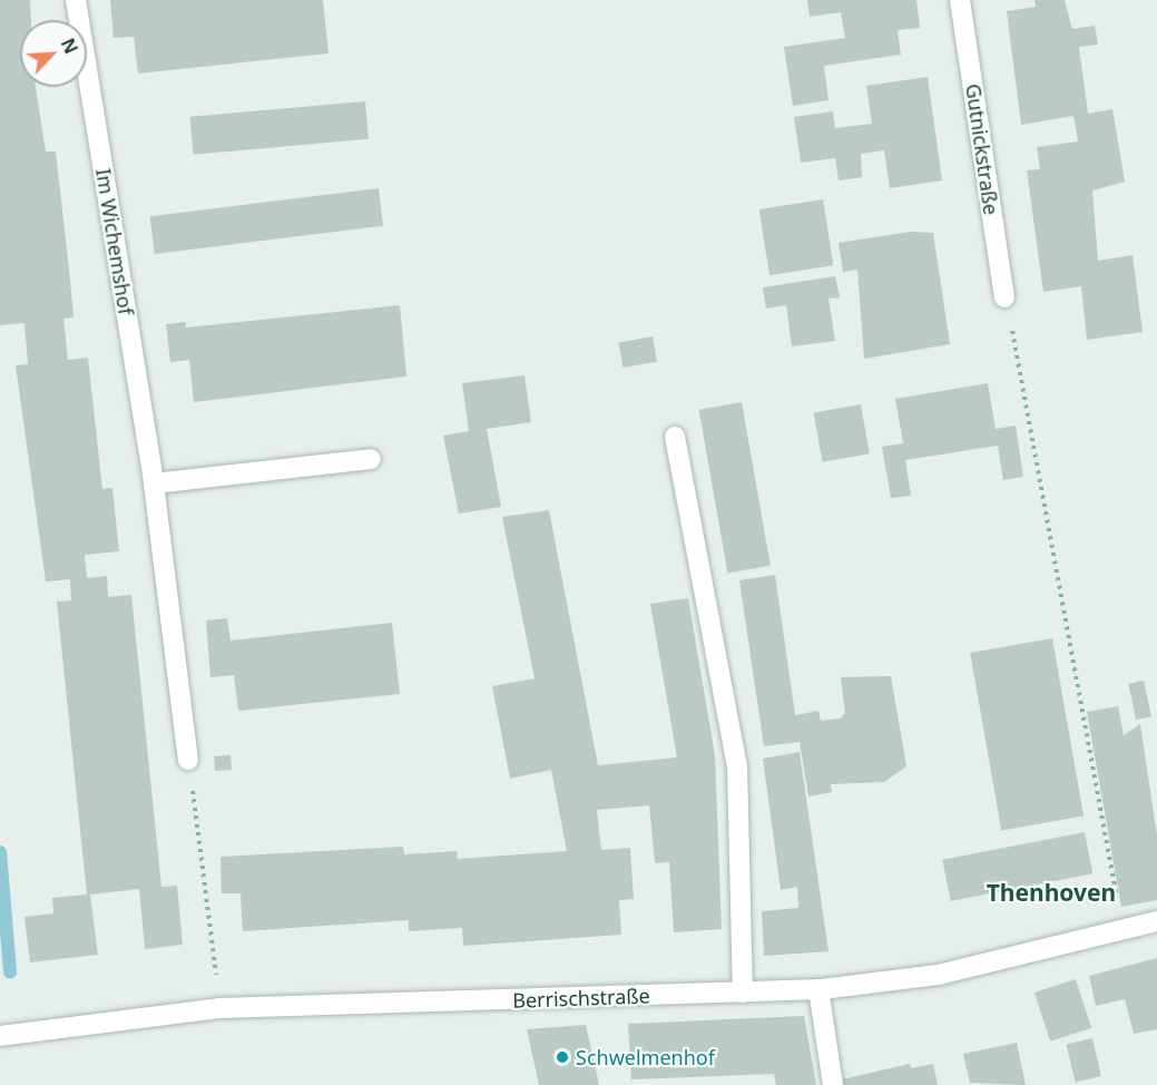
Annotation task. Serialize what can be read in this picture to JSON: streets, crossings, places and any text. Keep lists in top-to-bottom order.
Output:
{
  "streets": {
    "street": ["Gutnickstraße", "Im Wichemshof", "Berrischstraße"]
  },
  "districts": ["Thenhoven"],
  "places": ["Schwelmenhof"],
  "north": "top right"
}
